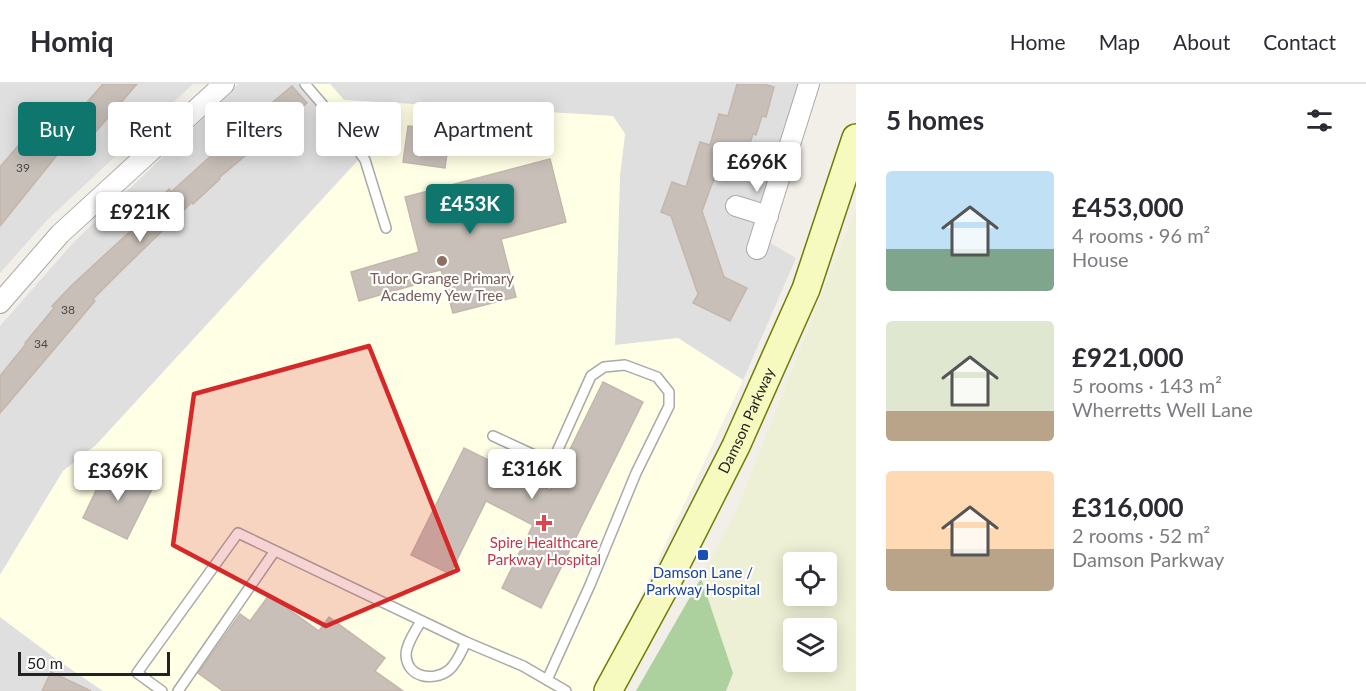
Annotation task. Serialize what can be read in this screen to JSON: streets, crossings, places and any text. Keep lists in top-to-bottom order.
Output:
{
  "streets": {
    "street": ["Damson Parkway"]
  },
  "places": {
    "other": ["Tudor Grange Primary Academy Yew Tree"],
    "health": ["Spire Healthcare Parkway Hospital"],
    "transit": ["Damson Lane / Parkway Hospital"]
  },
  "house_numbers": ["39", "38", "34"],
  "scale_bar": "50 m",
  "page": {
    "header": "Homiq",
    "nav": [
      "Home",
      "Map",
      "About",
      "Contact"
    ],
    "heading": "5 homes",
    "chip": [
      "Buy",
      "Rent",
      "Filters",
      "New",
      "Apartment"
    ],
    "price": [
      "£696K",
      "£453K",
      "£921K",
      "£316K",
      "£369K"
    ],
    "list": [
      {
        "name": "£453,000",
        "note": "4 rooms · 96 m² · House"
      },
      {
        "name": "£921,000",
        "note": "5 rooms · 143 m² · Wherretts Well Lane"
      },
      {
        "name": "£316,000",
        "note": "2 rooms · 52 m² · Damson Parkway"
      }
    ],
    "scale": "50 m"
  }
}
